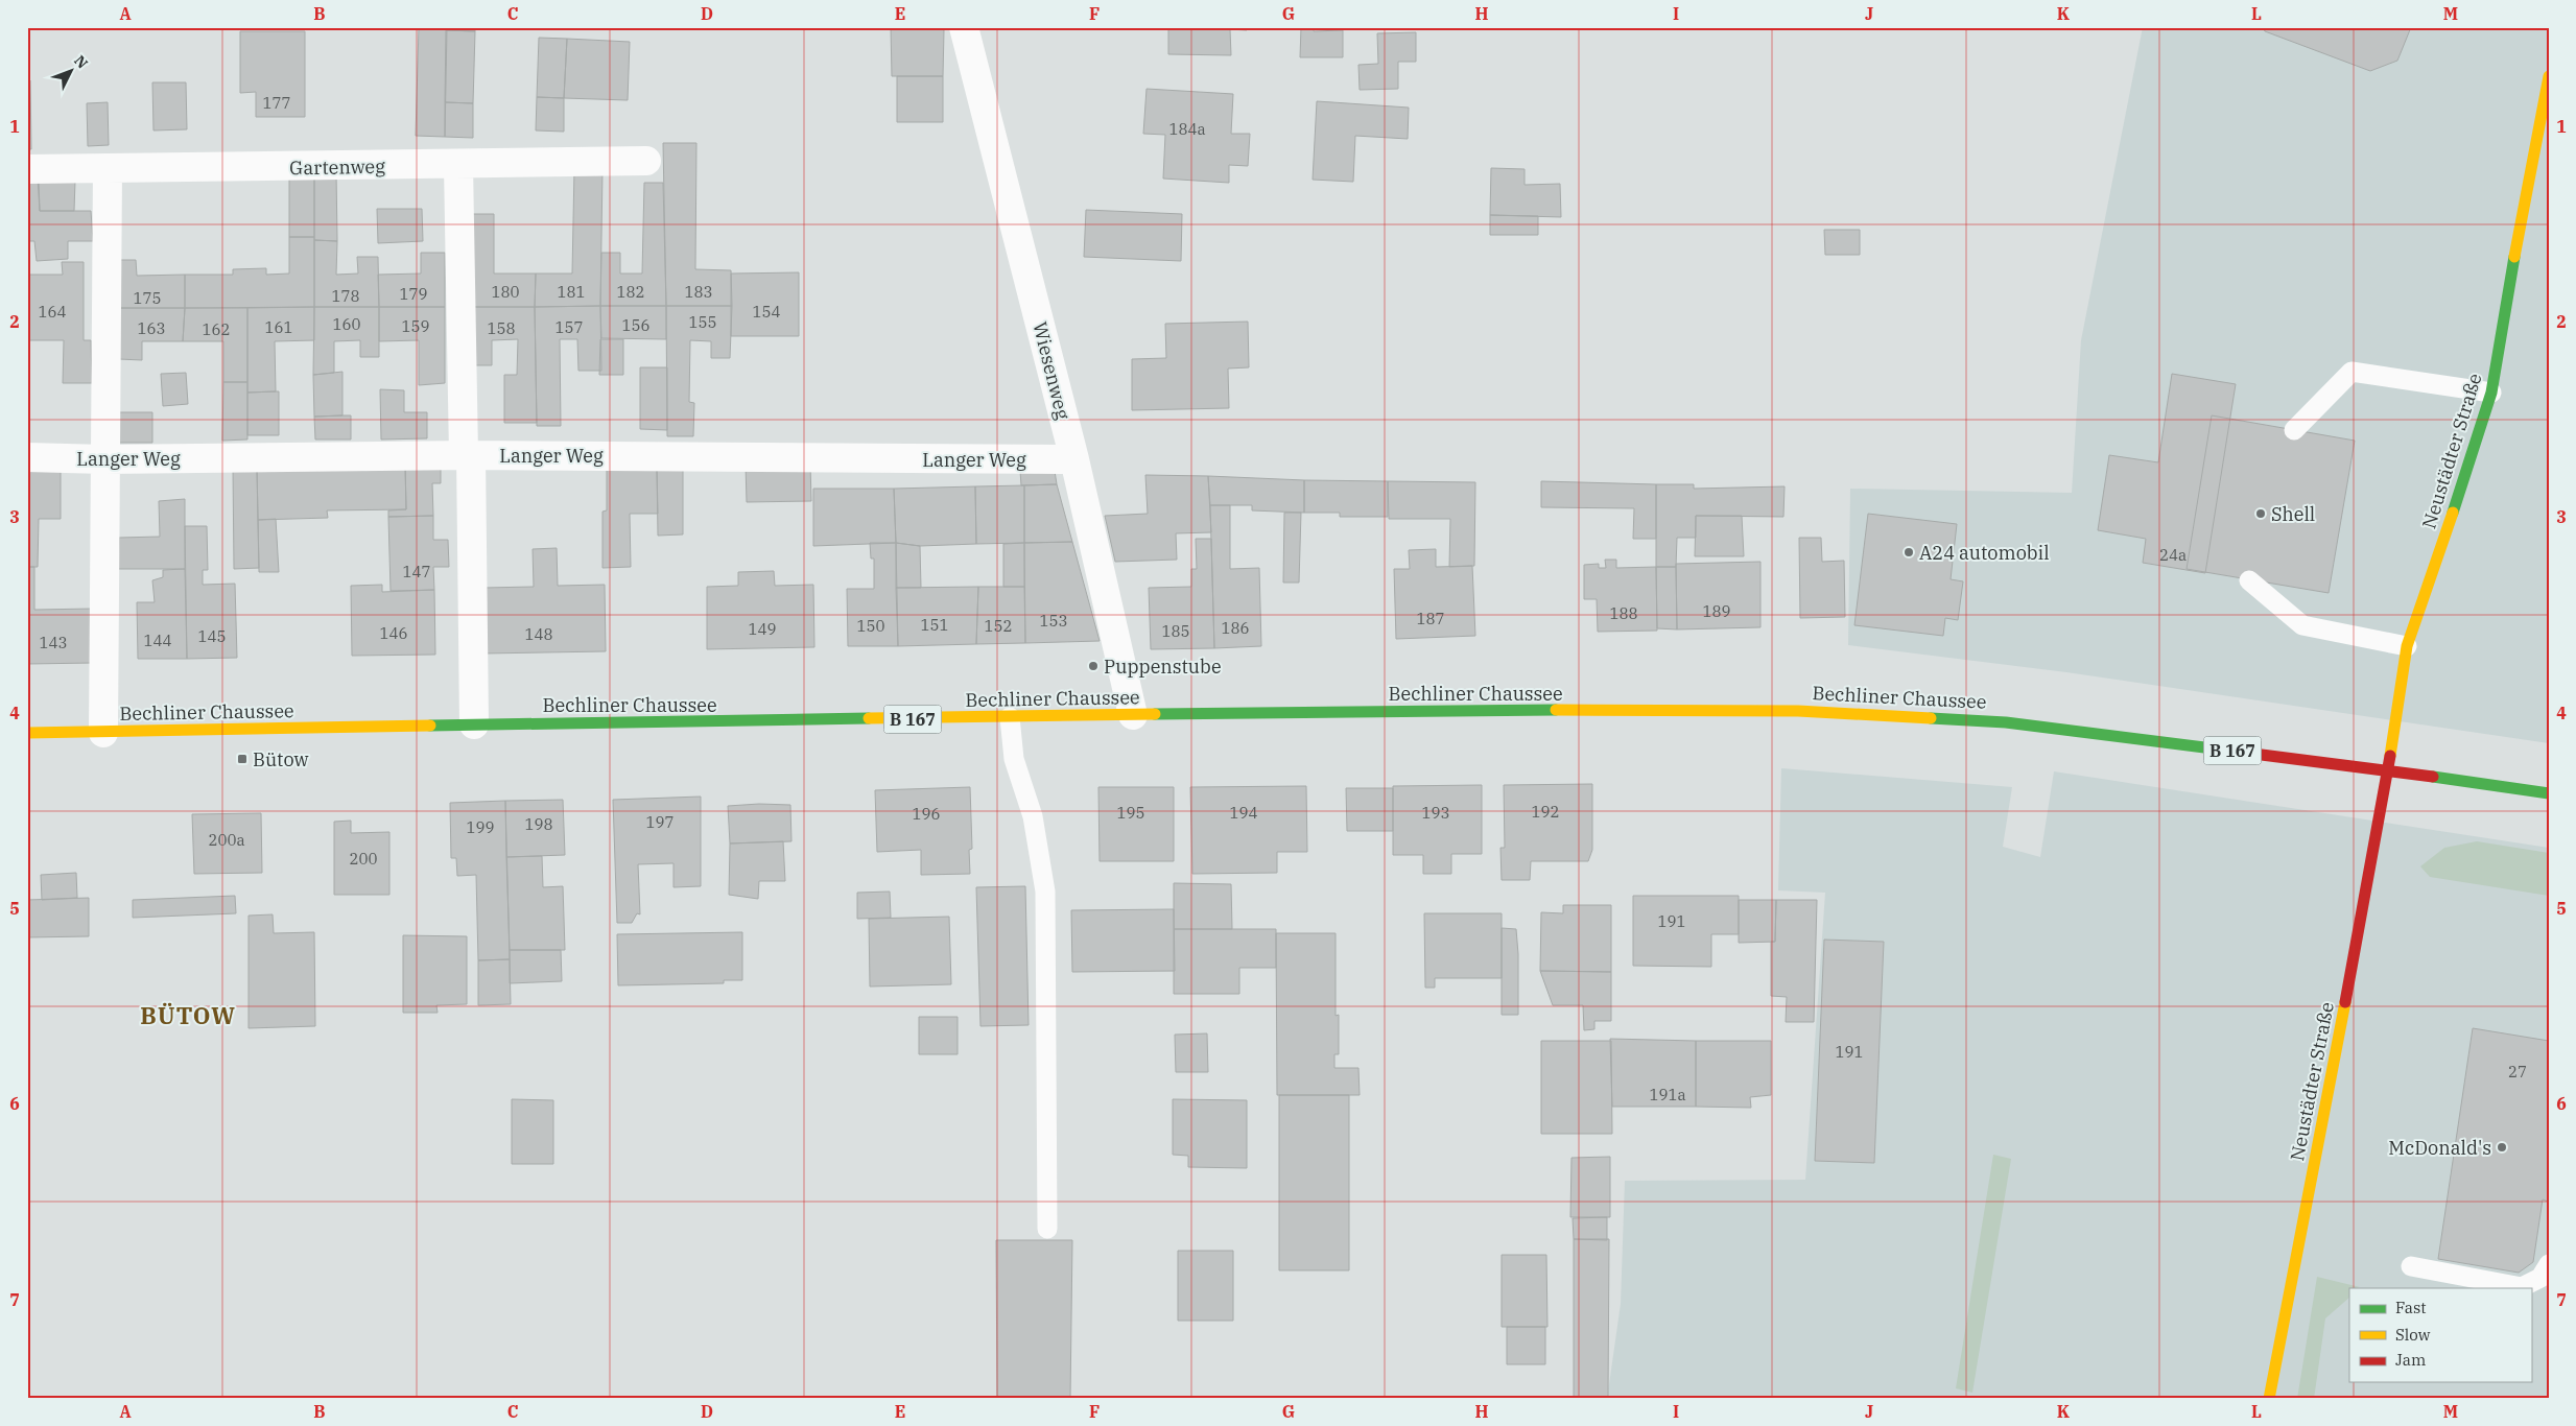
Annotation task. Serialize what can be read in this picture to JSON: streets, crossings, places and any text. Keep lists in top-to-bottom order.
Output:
{
  "streets": {
    "main road": ["Neustädter Straße", "Bechliner Chaussee", "B 167"],
    "street": ["Gartenweg", "Wiesenweg", "Langer Weg"]
  },
  "crossings": [
    ["Wiesenweg", "Langer Weg"],
    ["Wiesenweg", "Bechliner Chaussee"],
    ["Neustädter Straße", "Bechliner Chaussee"],
    ["Neustädter Straße", "B 167"],
    ["Bechliner Chaussee", "B 167"]
  ],
  "districts": ["BÜTOW"],
  "places": {
    "other": [
      "Shell",
      "A24 automobil",
      "Puppenstube",
      "McDonald's"
    ],
    "transit": ["Bütow"]
  },
  "house_numbers": [
    "177",
    "184a",
    "180",
    "181",
    "182",
    "183",
    "179",
    "178",
    "175",
    "164",
    "154",
    "155",
    "160",
    "156",
    "159",
    "161",
    "157",
    "163",
    "158",
    "162",
    "24a",
    "147",
    "189",
    "188",
    "187",
    "153",
    "151",
    "150",
    "152",
    "186",
    "149",
    "185",
    "146",
    "148",
    "145",
    "144",
    "143",
    "192",
    "195",
    "194",
    "193",
    "196",
    "197",
    "198",
    "199",
    "200a",
    "200",
    "191",
    "191",
    "27",
    "191a"
  ],
  "legend": ["Fast", "Slow", "Jam"],
  "north": "top right",
  "grid": {
    "columns": [
      "A",
      "B",
      "C",
      "D",
      "E",
      "F",
      "G",
      "H",
      "I",
      "J",
      "K",
      "L",
      "M"
    ],
    "rows": [
      "1",
      "2",
      "3",
      "4",
      "5",
      "6",
      "7"
    ]
  }
}
